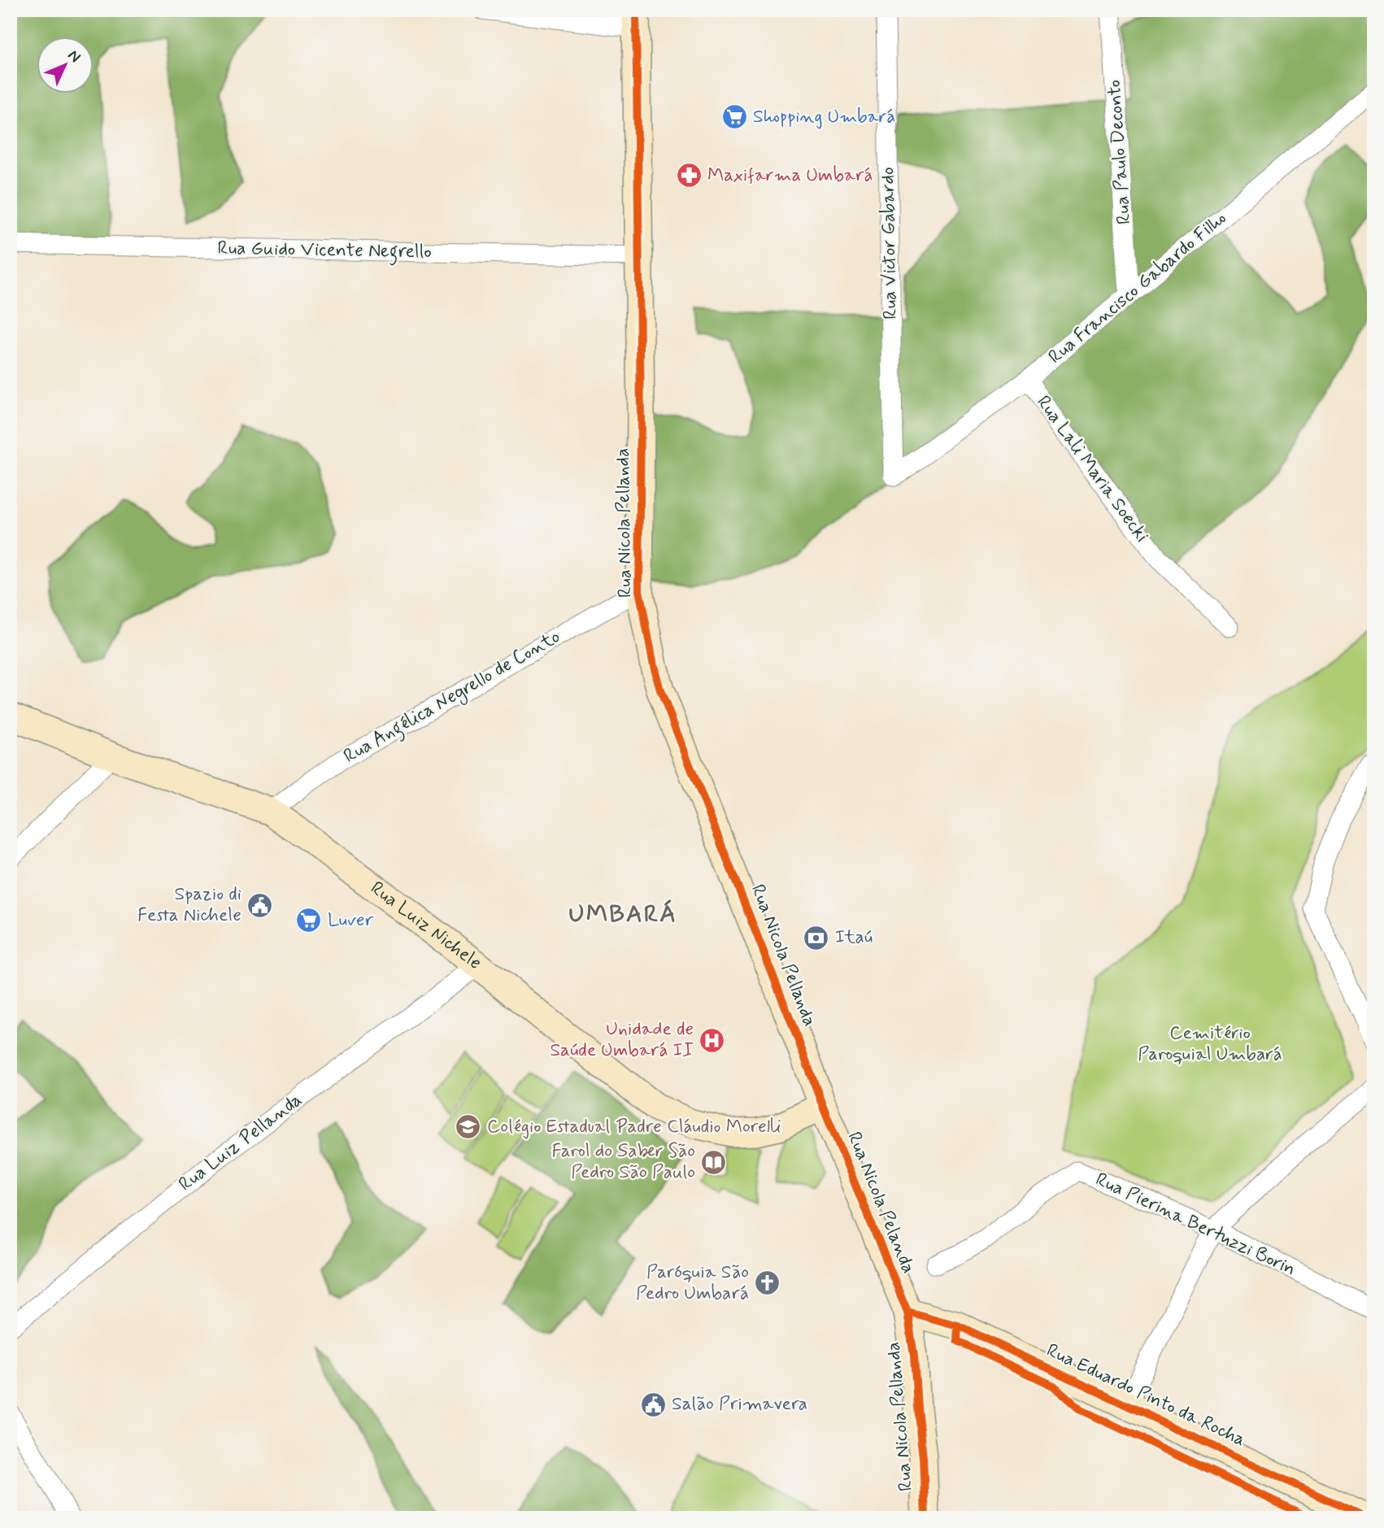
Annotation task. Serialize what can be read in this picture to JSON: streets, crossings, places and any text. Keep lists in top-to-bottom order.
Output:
{
  "streets": {
    "main road": [
      "Rua Nicola Pellanda",
      "Rua Luiz Nichele",
      "Rua Nicola Pelanda",
      "Rua Eduardo Pinto da Rocha"
    ],
    "street": [
      "Rua Paulo Deconto",
      "Rua Victor Gabardo",
      "Rua Guido Vicente Negrello",
      "Rua Francisco Gabardo Filho",
      "Rua Lali Maria Soecki",
      "Rua Angélica Negrello de Conto",
      "Rua Luiz Pellanda",
      "Rua Pierina Bertuzzi Borin"
    ]
  },
  "crossings": [
    ["Rua Paulo Deconto", "Rua Francisco Gabardo Filho"],
    ["Rua Victor Gabardo", "Rua Francisco Gabardo Filho"],
    ["Rua Guido Vicente Negrello", "Rua Nicola Pellanda"],
    ["Rua Francisco Gabardo Filho", "Rua Lali Maria Soecki"],
    ["Rua Nicola Pellanda", "Rua Angélica Negrello de Conto"],
    ["Rua Nicola Pellanda", "Rua Luiz Nichele"],
    ["Rua Nicola Pellanda", "Rua Nicola Pelanda"],
    ["Rua Nicola Pellanda", "Rua Eduardo Pinto da Rocha"],
    ["Rua Angélica Negrello de Conto", "Rua Luiz Nichele"],
    ["Rua Luiz Nichele", "Rua Luiz Pellanda"],
    ["Rua Luiz Nichele", "Rua Nicola Pelanda"],
    ["Rua Nicola Pelanda", "Rua Eduardo Pinto da Rocha"]
  ],
  "districts": ["UMBARÁ"],
  "parks": ["Cemitério Paroquial Umbará"],
  "places": {
    "supermarket": ["Shopping Umbará", "Luver"],
    "pharmacy": ["Maxifarma Umbará"],
    "public building": ["Spazio di Festa Nichele", "Salão Primavera"],
    "bank": ["Itaú"],
    "hospital": ["Unidade de Saúde Umbará II"],
    "school or university": ["Colégio Estadual Padre Cláudio Morelli"],
    "library": ["Farol do Saber São Pedro São Paulo"],
    "church": ["Paróquia São Pedro Umbará"]
  },
  "north": "top right"
}
